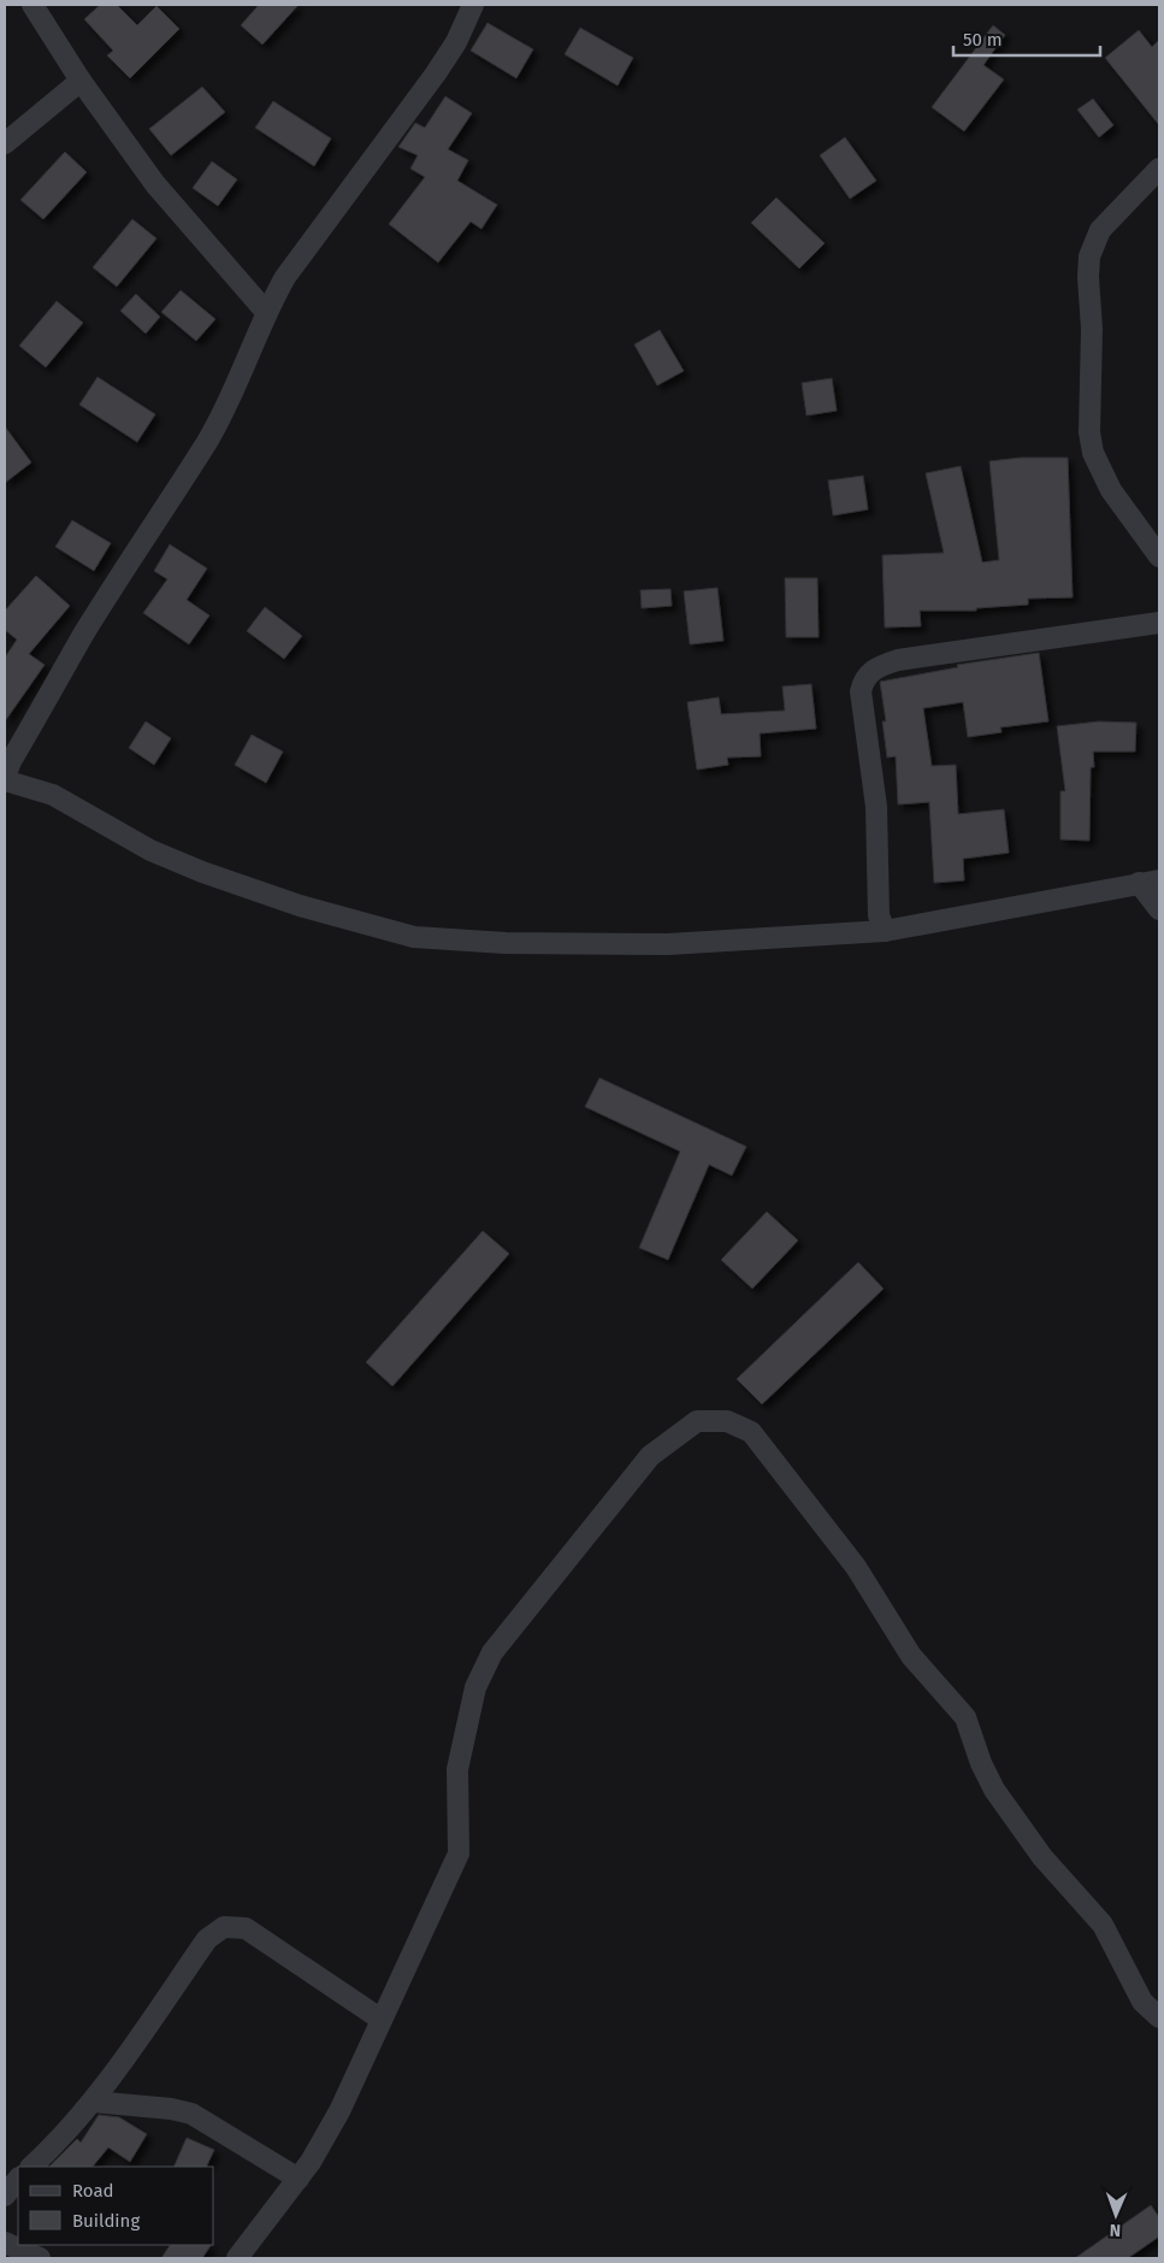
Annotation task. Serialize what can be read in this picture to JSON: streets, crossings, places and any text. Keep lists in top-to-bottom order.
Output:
{
  "legend": ["Road", "Building"],
  "scale_bar": "50 m",
  "north": "bottom"
}
